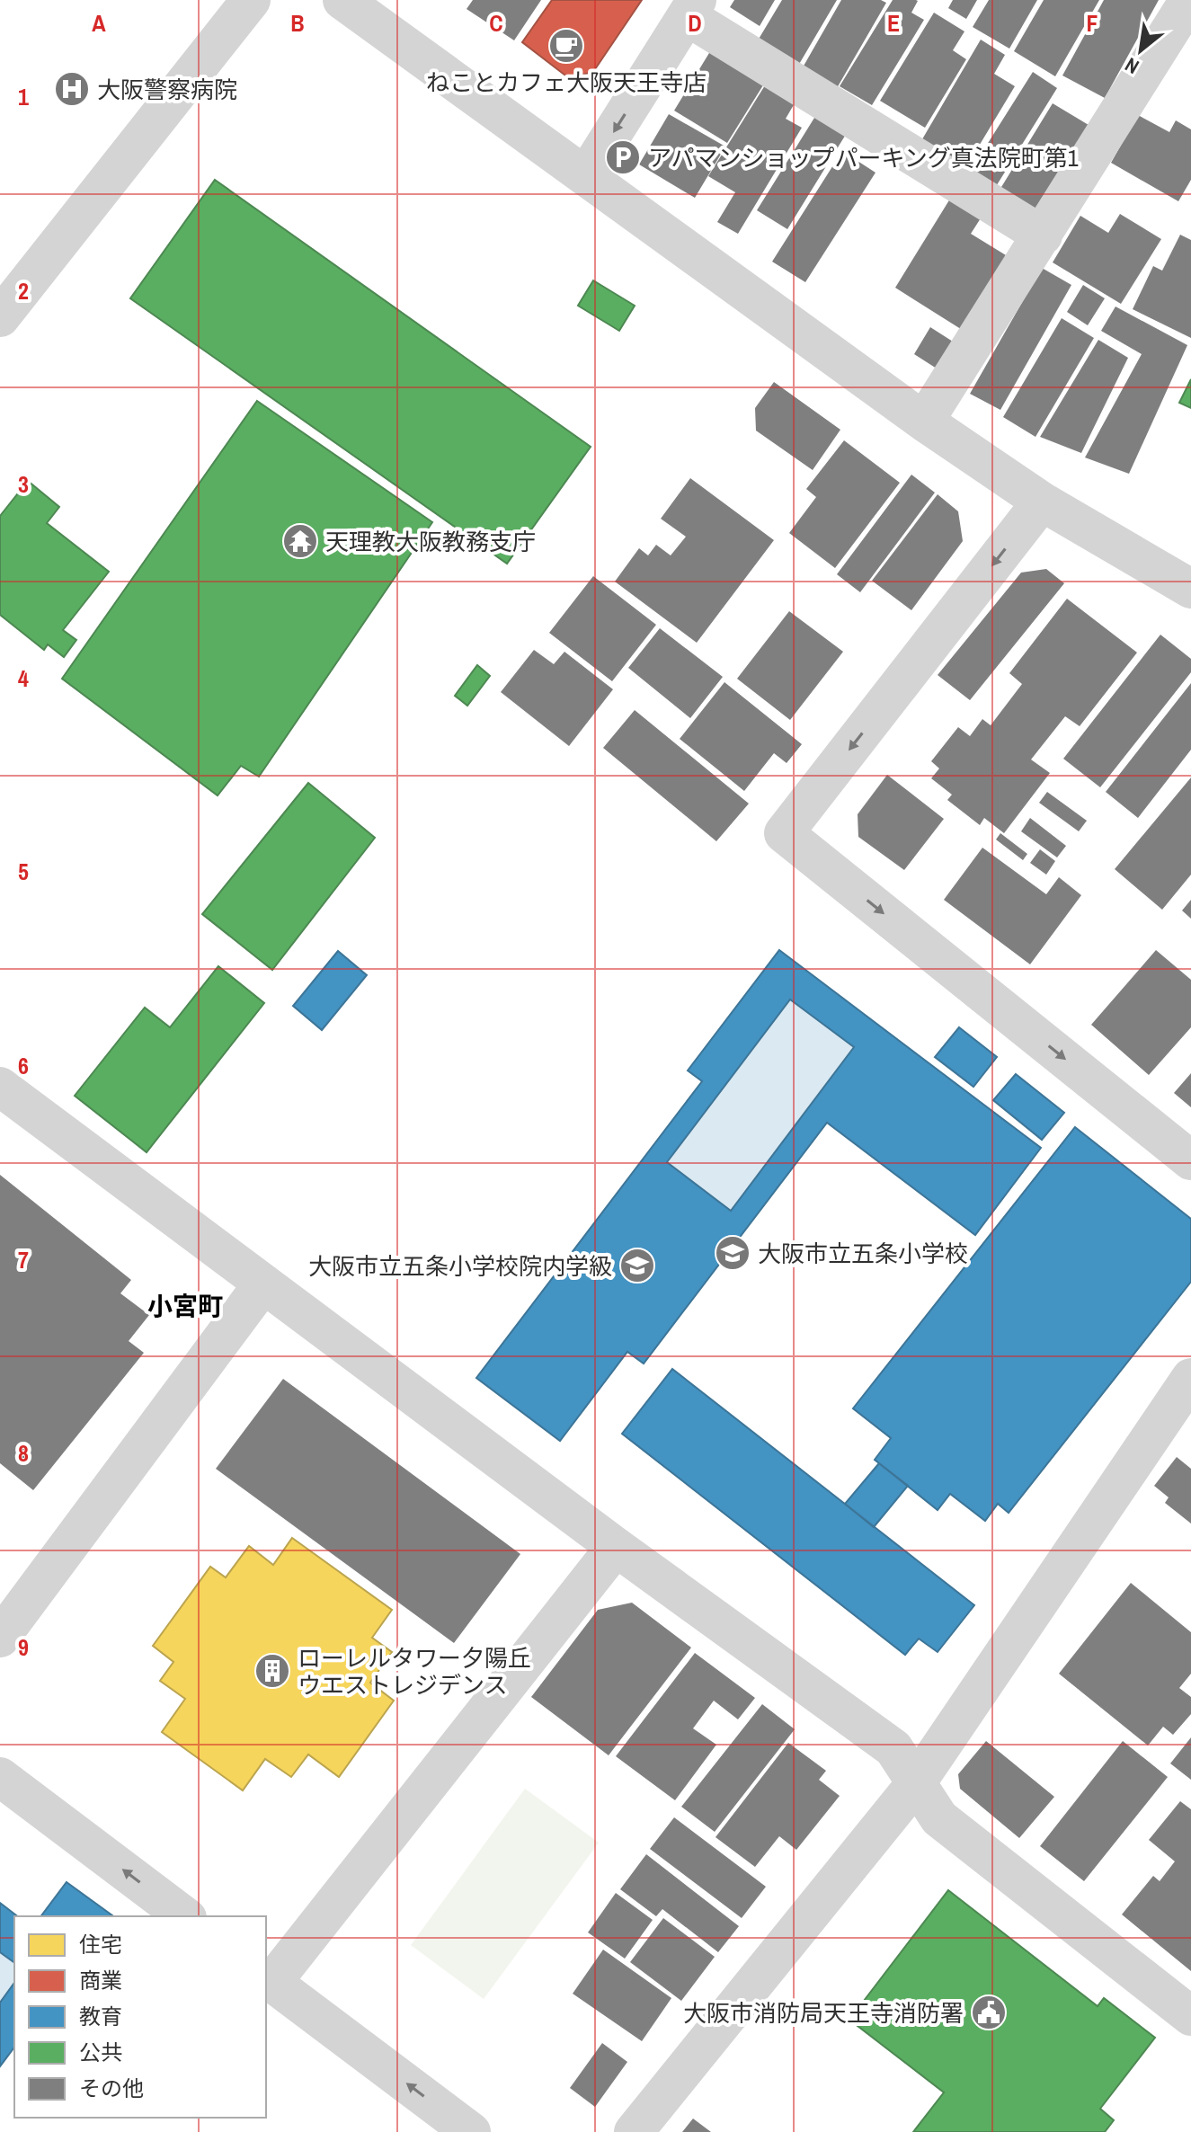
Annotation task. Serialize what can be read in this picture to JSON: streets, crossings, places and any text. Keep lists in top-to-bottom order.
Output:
{
  "districts": ["小宮町"],
  "places": {
    "cafe": ["ねことカフェ大阪天王寺店"],
    "hospital": ["大阪警察病院"],
    "parking": ["アパマンショップパーキング真法院町第1"],
    "temple": ["天理教大阪教務支庁"],
    "school or university": ["大阪市立五条小学校", "大阪市立五条小学校院内学級"],
    "building": ["ローレルタワー夕陽丘 ウエストレジデンス"],
    "public building": ["大阪市消防局天王寺消防署"]
  },
  "legend": [
    "住宅",
    "商業",
    "教育",
    "公共",
    "その他"
  ],
  "north": "bottom left",
  "grid": {
    "columns": [
      "A",
      "B",
      "C",
      "D",
      "E",
      "F"
    ],
    "rows": [
      "1",
      "2",
      "3",
      "4",
      "5",
      "6",
      "7",
      "8",
      "9"
    ]
  }
}
